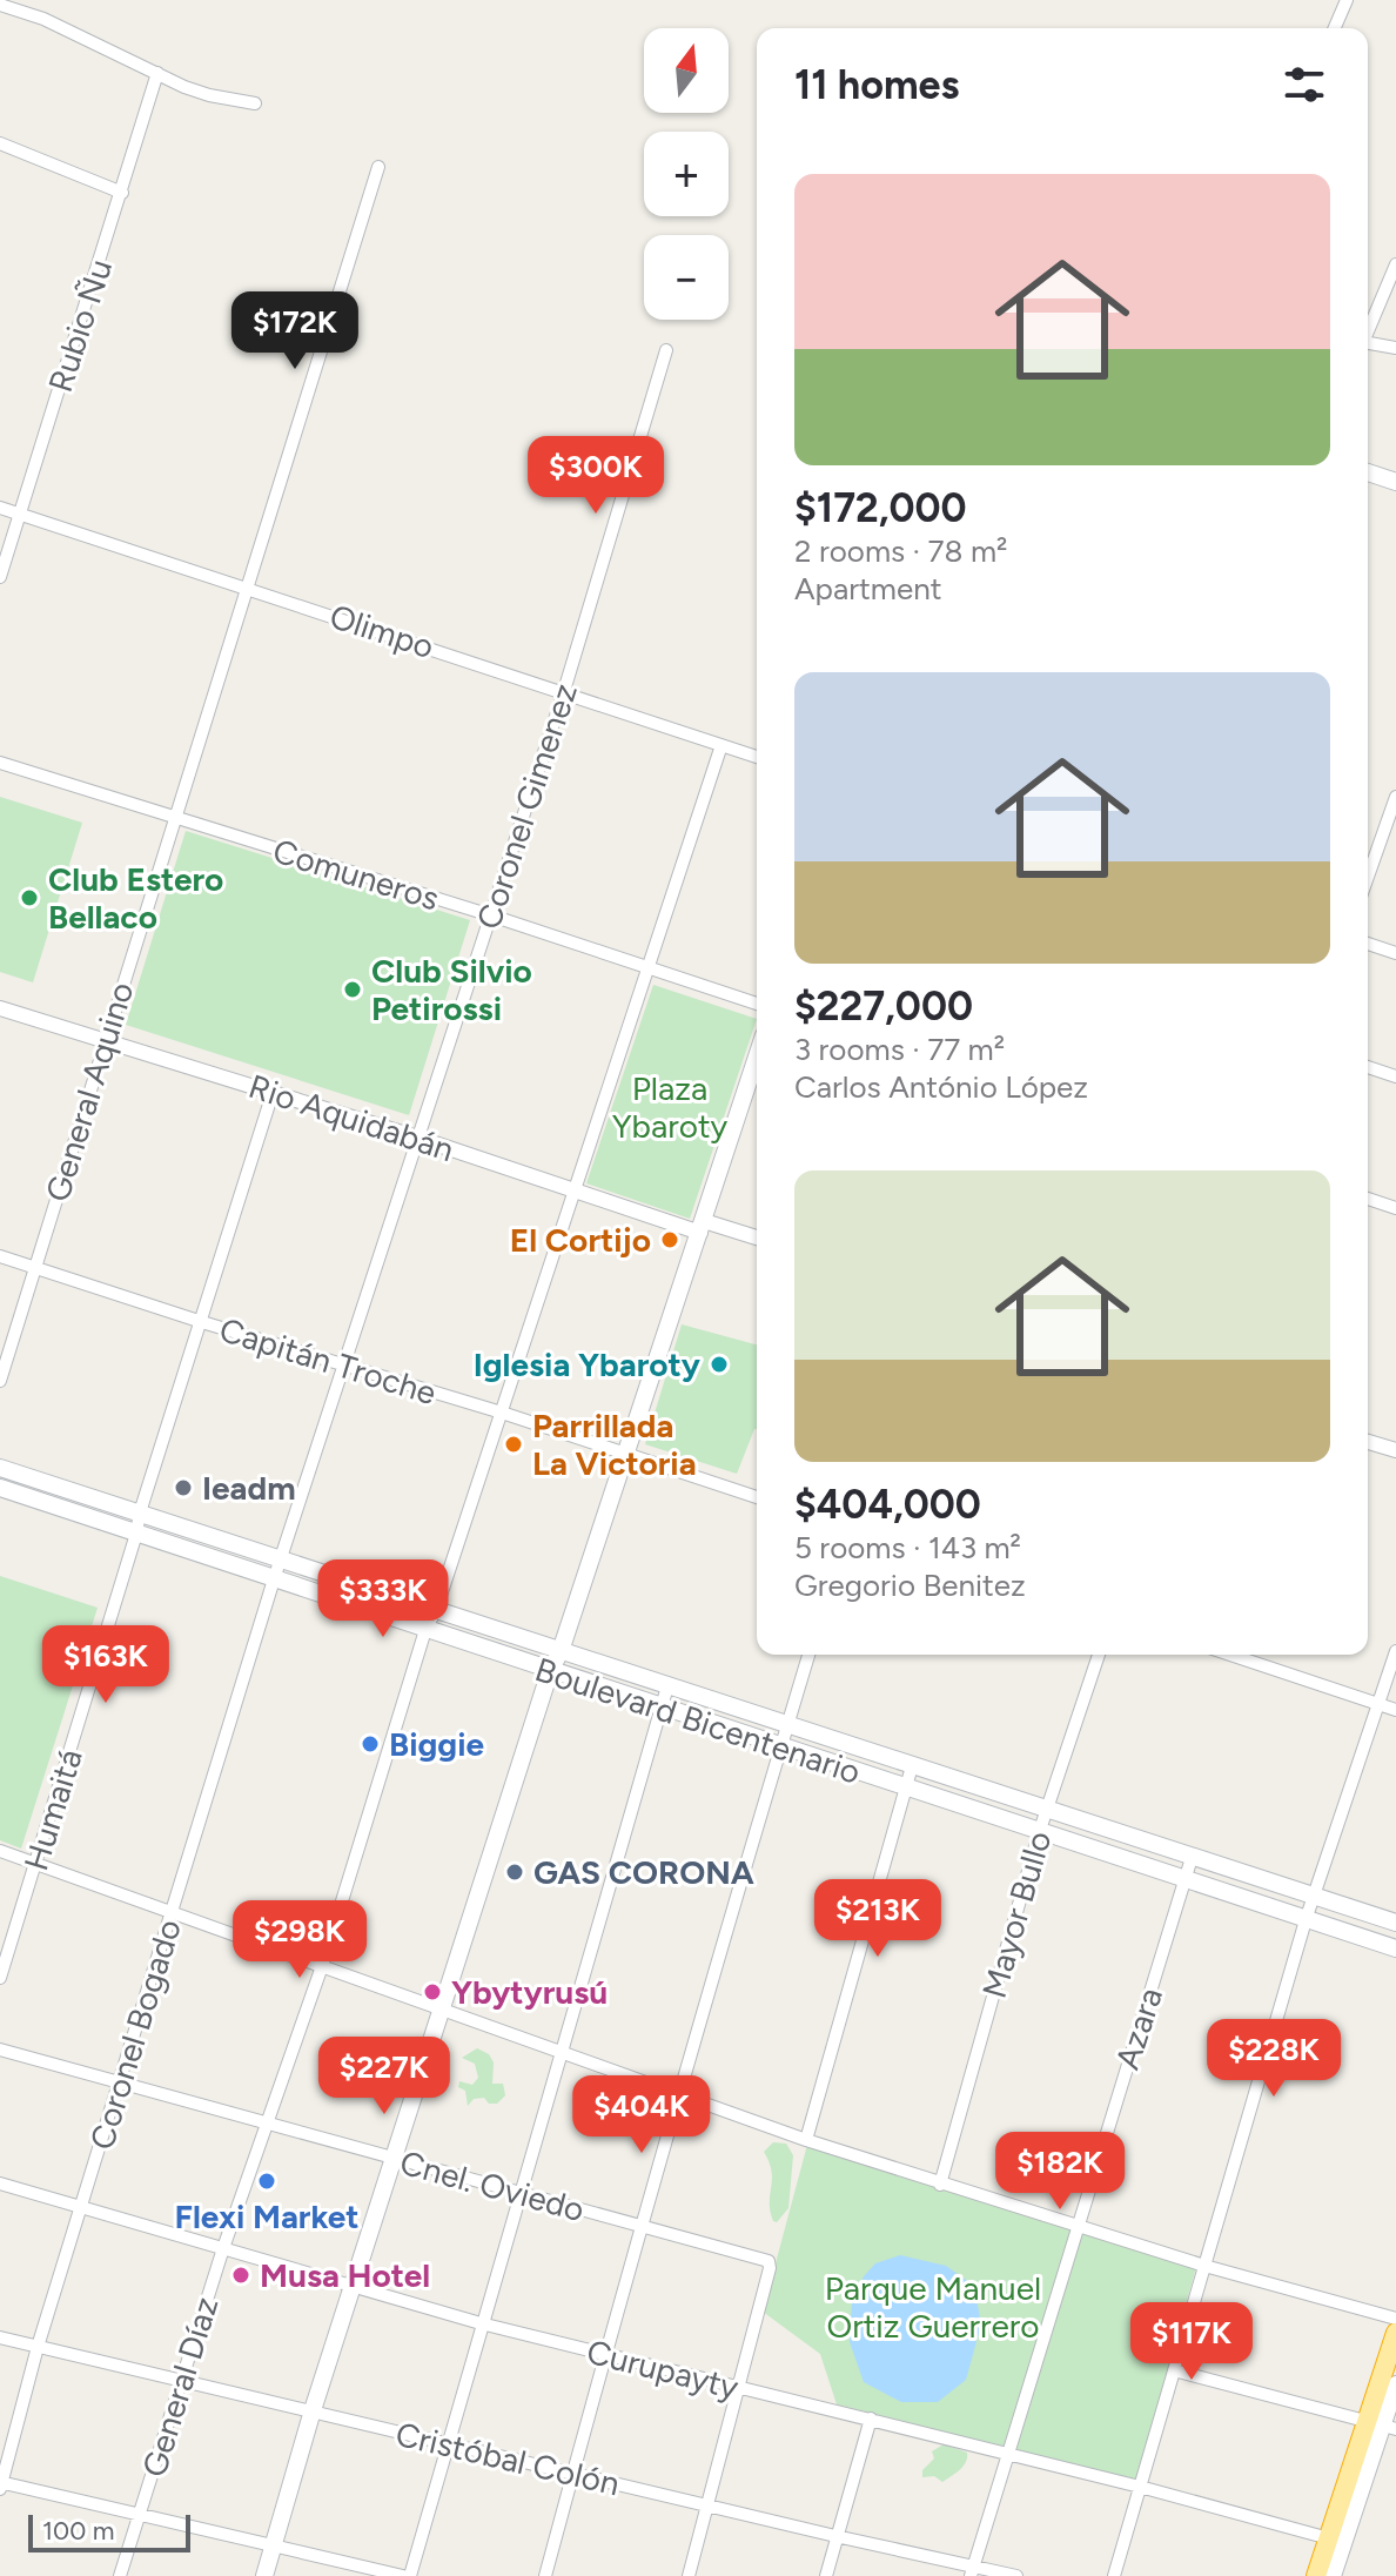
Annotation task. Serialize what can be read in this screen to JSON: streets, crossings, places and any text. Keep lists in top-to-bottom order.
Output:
{
  "streets": {
    "main road": ["Boulevard Bicentenario"],
    "street": [
      "Rubio Ñu",
      "Olimpo",
      "Coronel Gimenez",
      "Comuneros",
      "General Aquino",
      "Rio Aquidabán",
      "Capitán Troche",
      "Humaitá",
      "Mayor Bullo",
      "Azara",
      "Coronel Bogado",
      "Cnel. Oviedo",
      "Curupayty",
      "General Díaz",
      "Cristóbal Colón"
    ]
  },
  "crossings": [
    ["Rubio Ñu", "Olimpo"],
    ["Olimpo", "Coronel Gimenez"],
    ["Olimpo", "General Aquino"],
    ["Olimpo", "General Díaz"],
    ["Coronel Gimenez", "Comuneros"],
    ["Coronel Gimenez", "Rio Aquidabán"],
    ["Coronel Gimenez", "Capitán Troche"],
    ["Coronel Gimenez", "Boulevard Bicentenario"],
    ["Coronel Gimenez", "Coronel Bogado"],
    ["Comuneros", "General Aquino"],
    ["Comuneros", "General Díaz"],
    ["General Aquino", "Rio Aquidabán"],
    ["General Aquino", "Capitán Troche"],
    ["Rio Aquidabán", "Humaitá"],
    ["Rio Aquidabán", "General Díaz"],
    ["Capitán Troche", "Humaitá"],
    ["Capitán Troche", "General Díaz"],
    ["Boulevard Bicentenario", "Humaitá"],
    ["Boulevard Bicentenario", "Mayor Bullo"],
    ["Boulevard Bicentenario", "Azara"],
    ["Boulevard Bicentenario", "Coronel Bogado"],
    ["Boulevard Bicentenario", "General Díaz"],
    ["Azara", "Curupayty"],
    ["Azara", "Cristóbal Colón"],
    ["Coronel Bogado", "Cnel. Oviedo"],
    ["Coronel Bogado", "Curupayty"],
    ["Coronel Bogado", "Cristóbal Colón"],
    ["Cnel. Oviedo", "Curupayty"],
    ["Cnel. Oviedo", "General Díaz"],
    ["Curupayty", "General Díaz"],
    ["General Díaz", "Cristóbal Colón"]
  ],
  "parks": ["Plaza Ybaroty", "Parque Manuel Ortiz Guerrero"],
  "places": [
    "Club Estero Bellaco",
    "Club Silvio Petirossi",
    "El Cortijo",
    "Iglesia Ybaroty",
    "Parrillada La Victoria",
    "Ieadm",
    "Biggie",
    "GAS CORONA",
    "Ybytyrusú",
    "Flexi Market",
    "Musa Hotel"
  ],
  "scale_bar": "100 m",
  "north": "top",
  "page": {
    "map_buttons": ["+", "−"],
    "heading": "11 homes",
    "list": [
      {
        "name": "$172,000",
        "note": "2 rooms · 78 m² · Apartment"
      },
      {
        "name": "$227,000",
        "note": "3 rooms · 77 m² · Carlos António López"
      },
      {
        "name": "$404,000",
        "note": "5 rooms · 143 m² · Gregorio Benitez"
      }
    ],
    "price": [
      "$172K",
      "$300K",
      "$333K",
      "$163K",
      "$213K",
      "$298K",
      "$228K",
      "$227K",
      "$404K",
      "$182K",
      "$117K"
    ],
    "scale": "100 m"
  }
}
